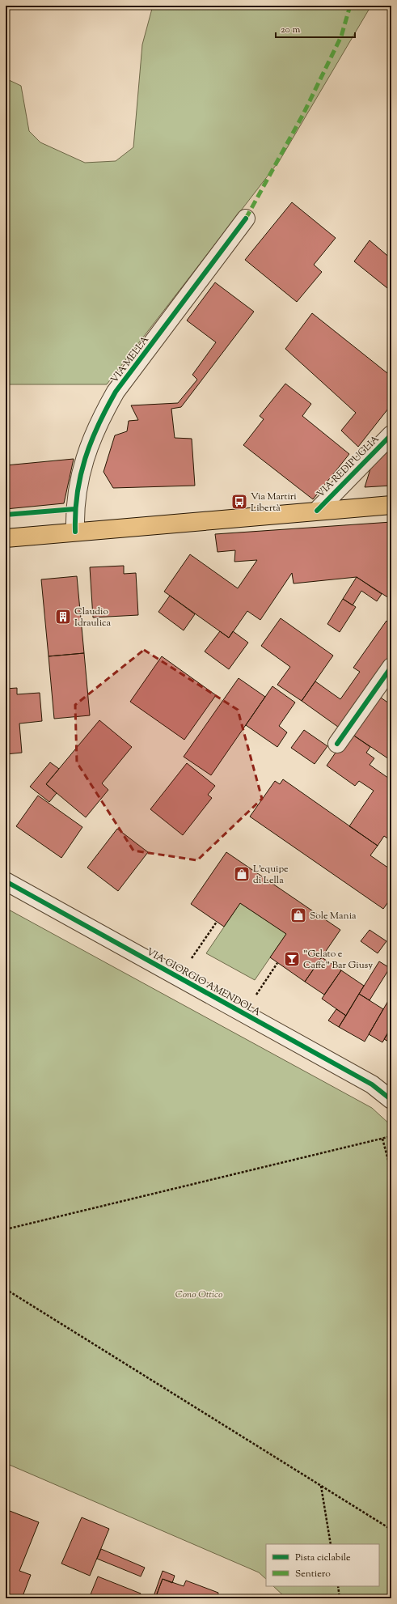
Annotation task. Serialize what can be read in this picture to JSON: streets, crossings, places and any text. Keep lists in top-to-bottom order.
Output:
{
  "streets": {
    "street": ["VIA MELLA", "VIA REDIPUGLIA", "VIA GIORGIO AMENDOLA"]
  },
  "parks": ["Cono Ottico"],
  "places": {
    "bus stop": ["Via Martiri Libertà"],
    "building": ["Claudio Idraulica"],
    "shop": ["L'equipe di Lella", "Sole Mania"],
    "bar": ["\"Gelato e Caffè\" Bar Giusy"]
  },
  "legend": ["Pista ciclabile", "Sentiero"],
  "scale_bar": "20 m"
}
